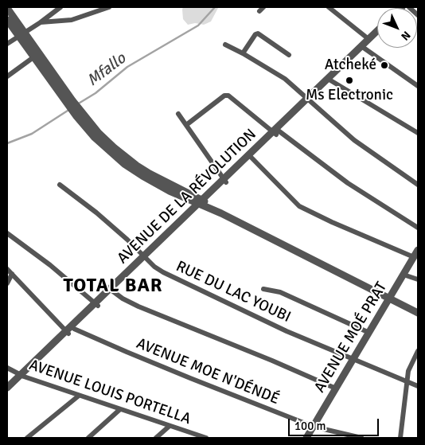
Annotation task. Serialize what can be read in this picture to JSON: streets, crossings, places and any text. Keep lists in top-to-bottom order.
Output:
{
  "streets": {
    "street": [
      "AVENUE DE LA RÉVOLUTION",
      "RUE DU LAC YOUBI",
      "AVENUE MOÉ PRAT",
      "AVENUE MOE N'DÉNDÉ",
      "AVENUE LOUIS PORTELLA"
    ]
  },
  "crossings": [
    ["AVENUE DE LA RÉVOLUTION", "RUE DU LAC YOUBI"],
    ["AVENUE DE LA RÉVOLUTION", "AVENUE MOE N'DÉNDÉ"],
    ["AVENUE DE LA RÉVOLUTION", "AVENUE LOUIS PORTELLA"],
    ["RUE DU LAC YOUBI", "AVENUE MOÉ PRAT"],
    ["AVENUE MOÉ PRAT", "AVENUE MOE N'DÉNDÉ"]
  ],
  "districts": ["TOTAL BAR"],
  "water": ["Mfallo"],
  "places": ["Atcheké", "Ms Electronic"],
  "scale_bar": "100 m",
  "north": "bottom right"
}
